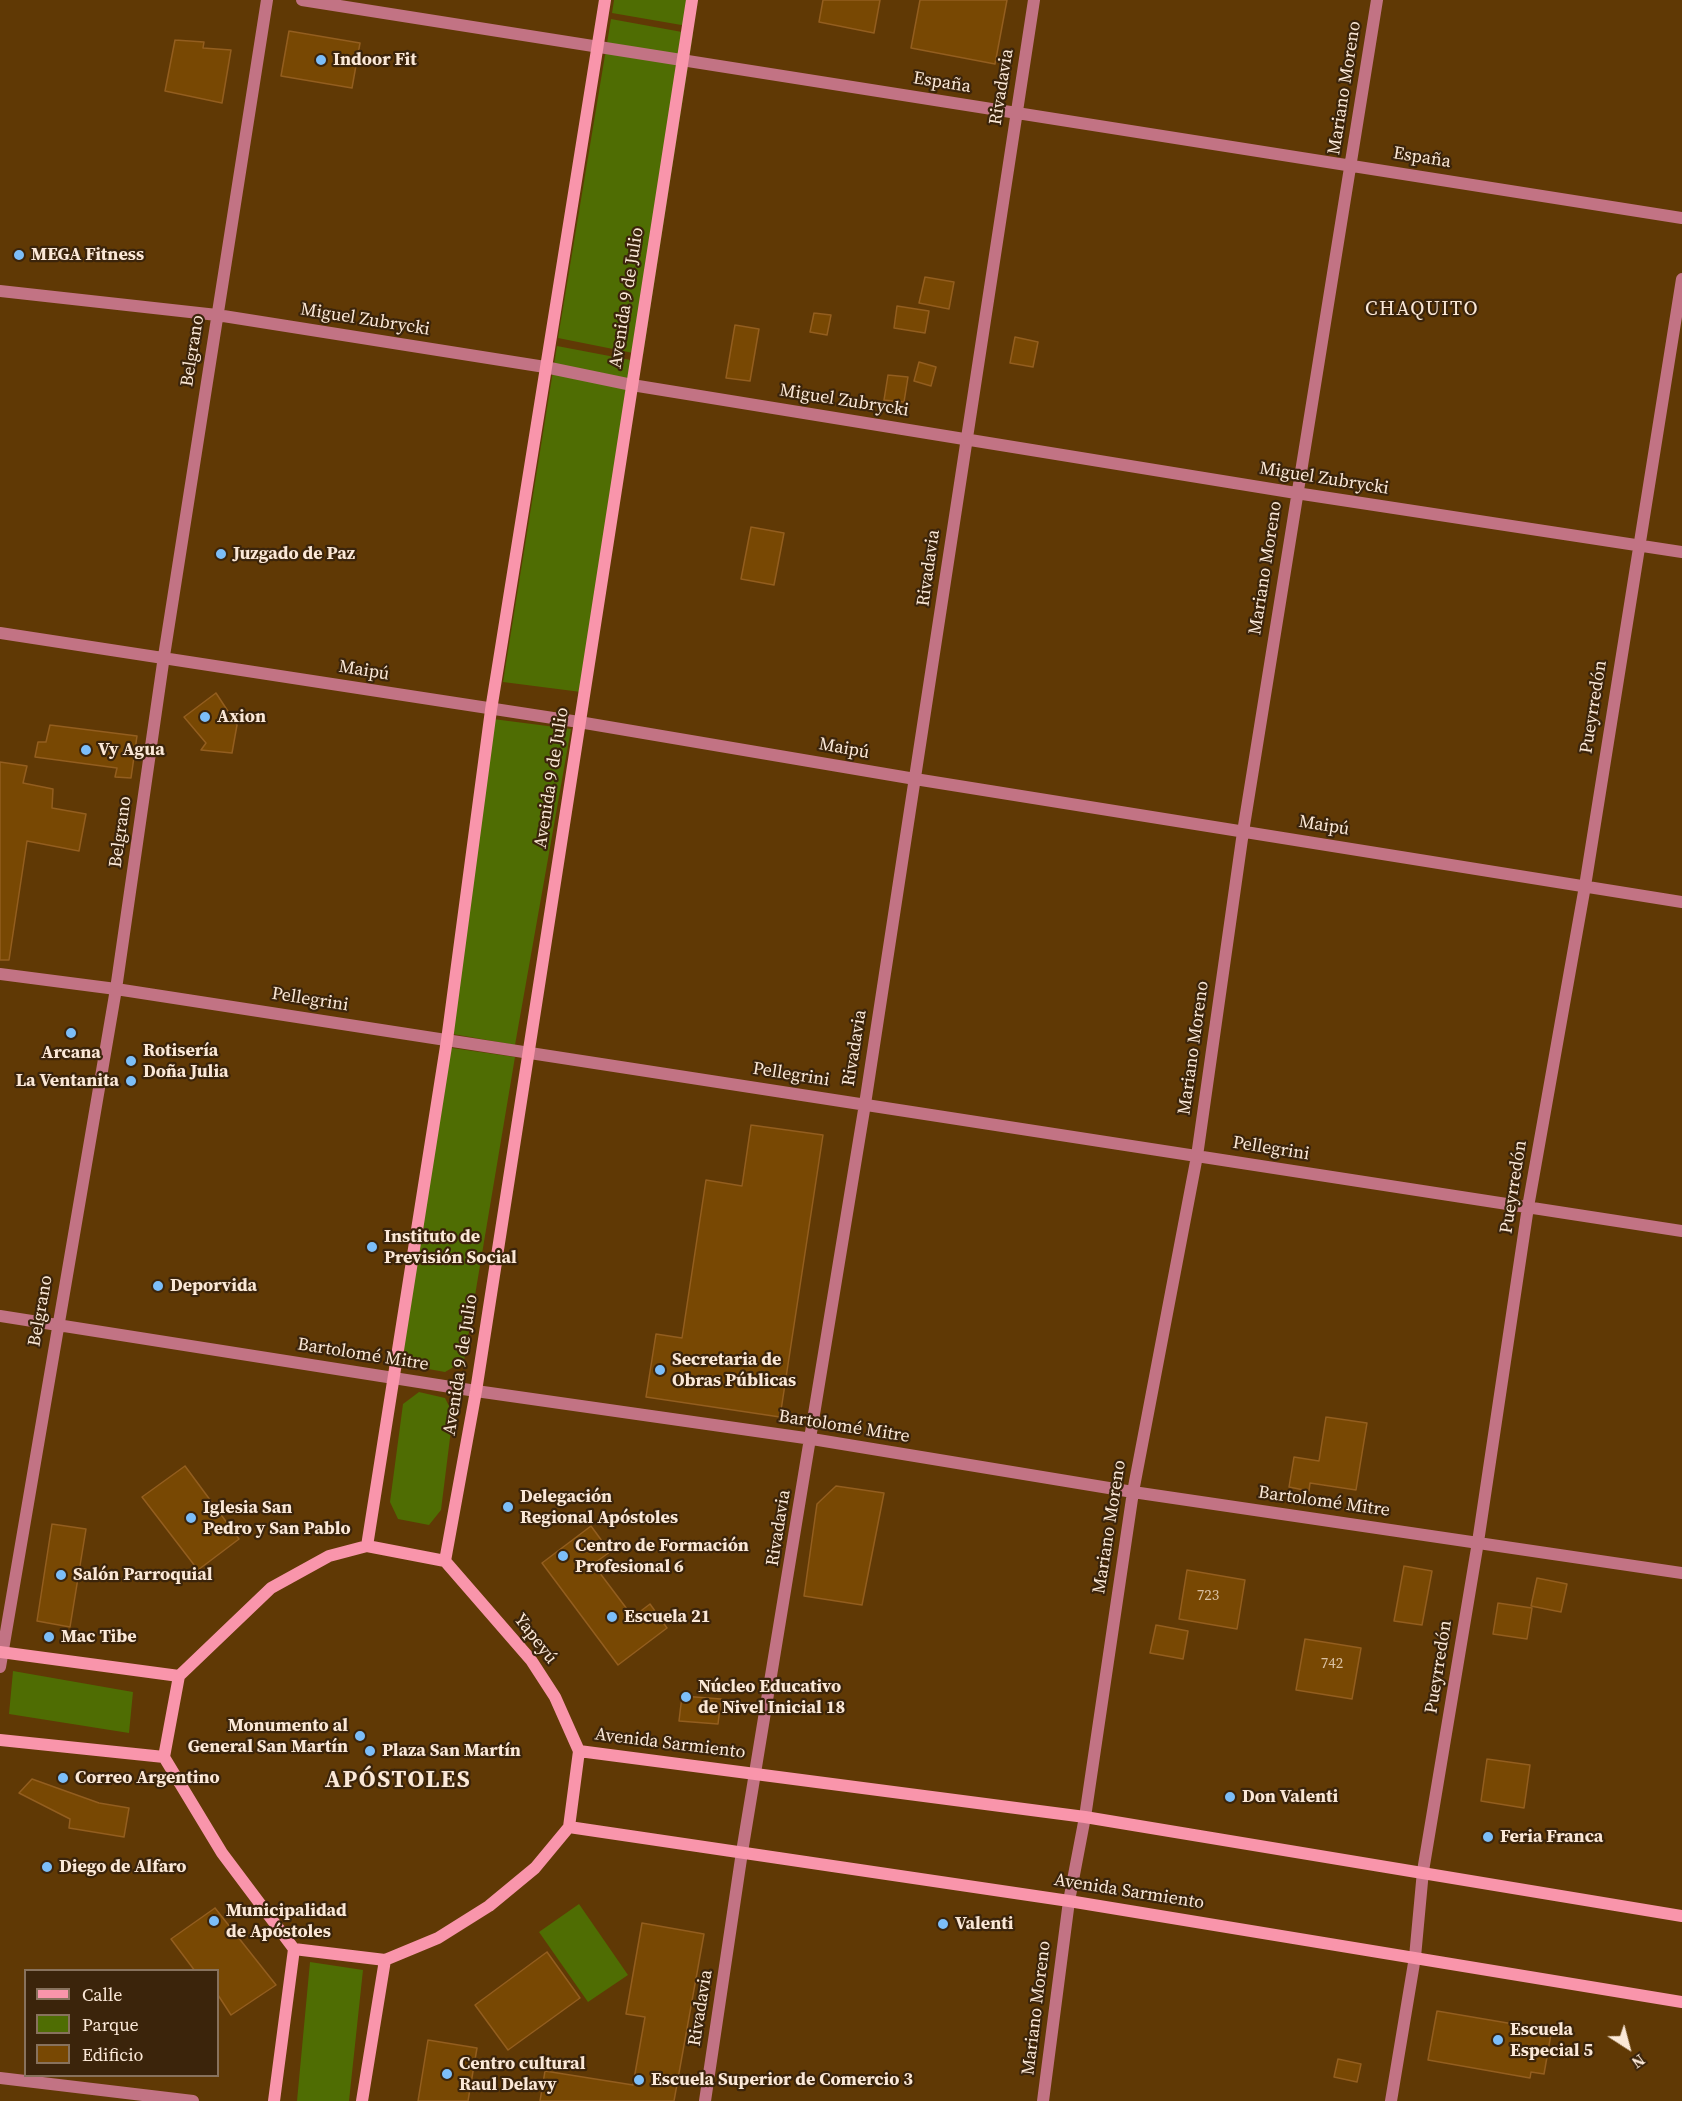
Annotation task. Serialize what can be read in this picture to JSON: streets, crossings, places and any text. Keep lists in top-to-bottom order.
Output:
{
  "streets": {
    "main road": ["Avenida 9 de Julio", "Yapeyú", "Avenida Sarmiento"],
    "street": [
      "España",
      "Rivadavia",
      "Mariano Moreno",
      "Miguel Zubrycki",
      "Belgrano",
      "Maipú",
      "Pueyrredón",
      "Pellegrini",
      "Bartolomé Mitre"
    ]
  },
  "crossings": [
    ["España", "Rivadavia"],
    ["España", "Mariano Moreno"],
    ["España", "Avenida 9 de Julio"],
    ["Rivadavia", "Miguel Zubrycki"],
    ["Rivadavia", "Maipú"],
    ["Rivadavia", "Pellegrini"],
    ["Rivadavia", "Bartolomé Mitre"],
    ["Rivadavia", "Avenida Sarmiento"],
    ["Mariano Moreno", "Miguel Zubrycki"],
    ["Mariano Moreno", "Maipú"],
    ["Mariano Moreno", "Pellegrini"],
    ["Mariano Moreno", "Bartolomé Mitre"],
    ["Mariano Moreno", "Avenida Sarmiento"],
    ["Avenida 9 de Julio", "Miguel Zubrycki"],
    ["Avenida 9 de Julio", "Maipú"],
    ["Avenida 9 de Julio", "Pellegrini"],
    ["Avenida 9 de Julio", "Bartolomé Mitre"],
    ["Avenida 9 de Julio", "Yapeyú"],
    ["Miguel Zubrycki", "Belgrano"],
    ["Miguel Zubrycki", "Pueyrredón"],
    ["Belgrano", "Maipú"],
    ["Belgrano", "Pellegrini"],
    ["Belgrano", "Bartolomé Mitre"],
    ["Maipú", "Pueyrredón"],
    ["Pueyrredón", "Pellegrini"],
    ["Pueyrredón", "Bartolomé Mitre"],
    ["Pueyrredón", "Avenida Sarmiento"],
    ["Yapeyú", "Avenida Sarmiento"]
  ],
  "districts": ["CHAQUITO", "APÓSTOLES"],
  "places": [
    "Indoor Fit",
    "MEGA Fitness",
    "Juzgado de Paz",
    "Axion",
    "Vy Agua",
    "Arcana",
    "Rotisería Doña Julia",
    "La Ventanita",
    "Instituto de Previsión Social",
    "Deporvida",
    "Secretaria de Obras Públicas",
    "Delegación Regional Apóstoles",
    "Iglesia San Pedro y San Pablo",
    "Centro de Formación Profesional 6",
    "Salón Parroquial",
    "Escuela 21",
    "Mac Tibe",
    "Núcleo Educativo de Nivel Inicial 18",
    "Monumento al General San Martín",
    "Plaza San Martín",
    "Correo Argentino",
    "Don Valenti",
    "Feria Franca",
    "Diego de Alfaro",
    "Municipalidad de Apóstoles",
    "Valenti",
    "Escuela Especial 5",
    "Centro cultural Raul Delavy",
    "Escuela Superior de Comercio 3"
  ],
  "house_numbers": ["723", "742"],
  "legend": ["Calle", "Parque", "Edificio"],
  "north": "bottom right"
}
